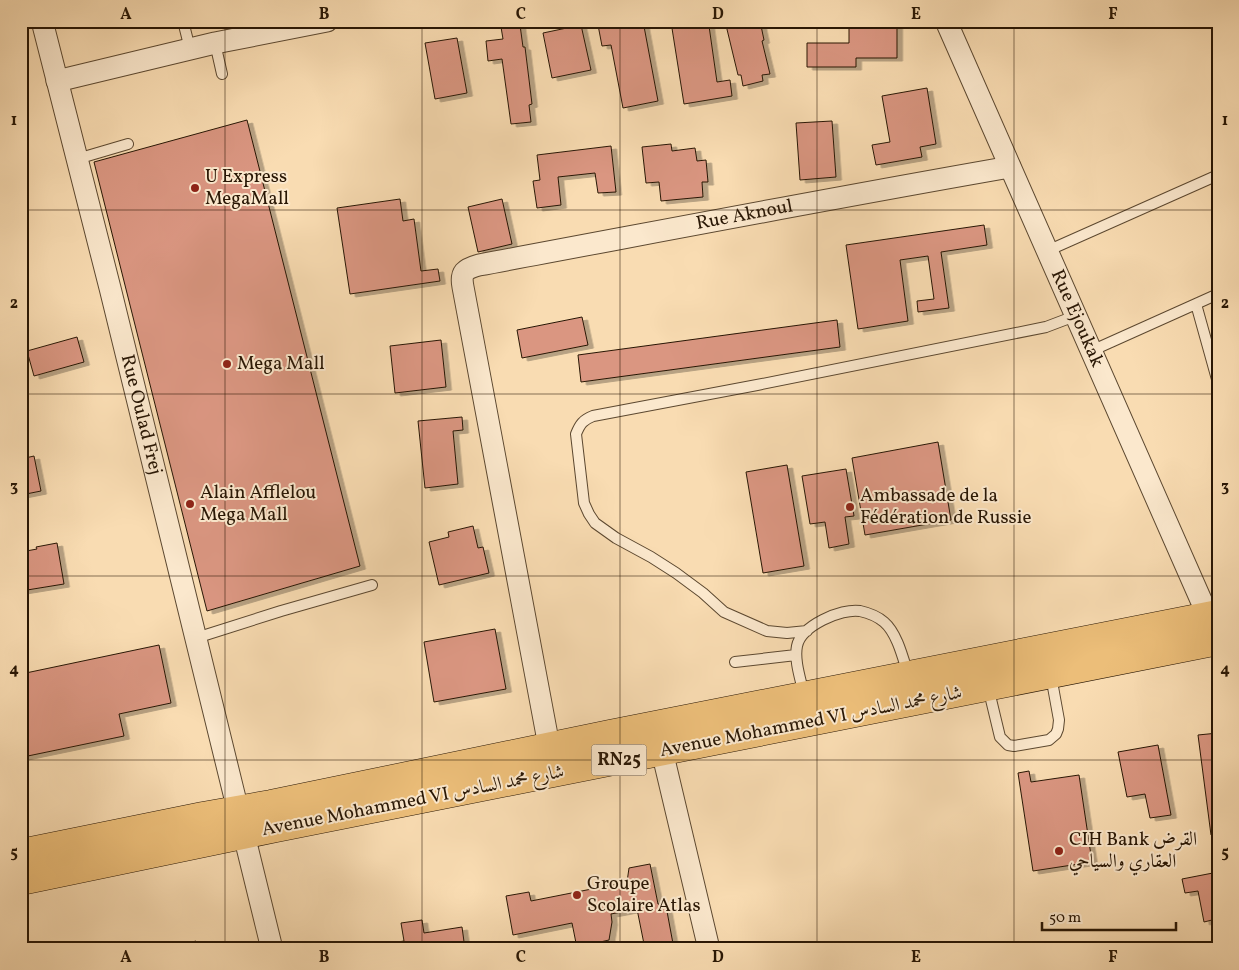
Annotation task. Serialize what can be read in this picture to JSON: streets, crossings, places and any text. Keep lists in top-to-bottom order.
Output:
{
  "streets": {
    "main road": ["Avenue Mohammed VI شارع محمد السادس", "RN25"],
    "street": ["Rue Aknoul", "Rue Ejoukak", "Rue Oulad Frej"]
  },
  "crossings": [
    ["Rue Aknoul", "Rue Ejoukak"],
    ["Rue Aknoul", "Avenue Mohammed VI شارع محمد السادس"],
    ["Rue Ejoukak", "Avenue Mohammed VI شارع محمد السادس"],
    ["Rue Oulad Frej", "Avenue Mohammed VI شارع محمد السادس"]
  ],
  "places": [
    "U Express MegaMall",
    "Mega Mall",
    "Alain Afflelou Mega Mall",
    "Ambassade de la Fédération de Russie",
    "CIH Bank القرض العقاري والسياحي",
    "Groupe Scolaire Atlas"
  ],
  "scale_bar": "50 m",
  "grid": {
    "columns": [
      "A",
      "B",
      "C",
      "D",
      "E",
      "F"
    ],
    "rows": [
      "1",
      "2",
      "3",
      "4",
      "5"
    ]
  }
}
